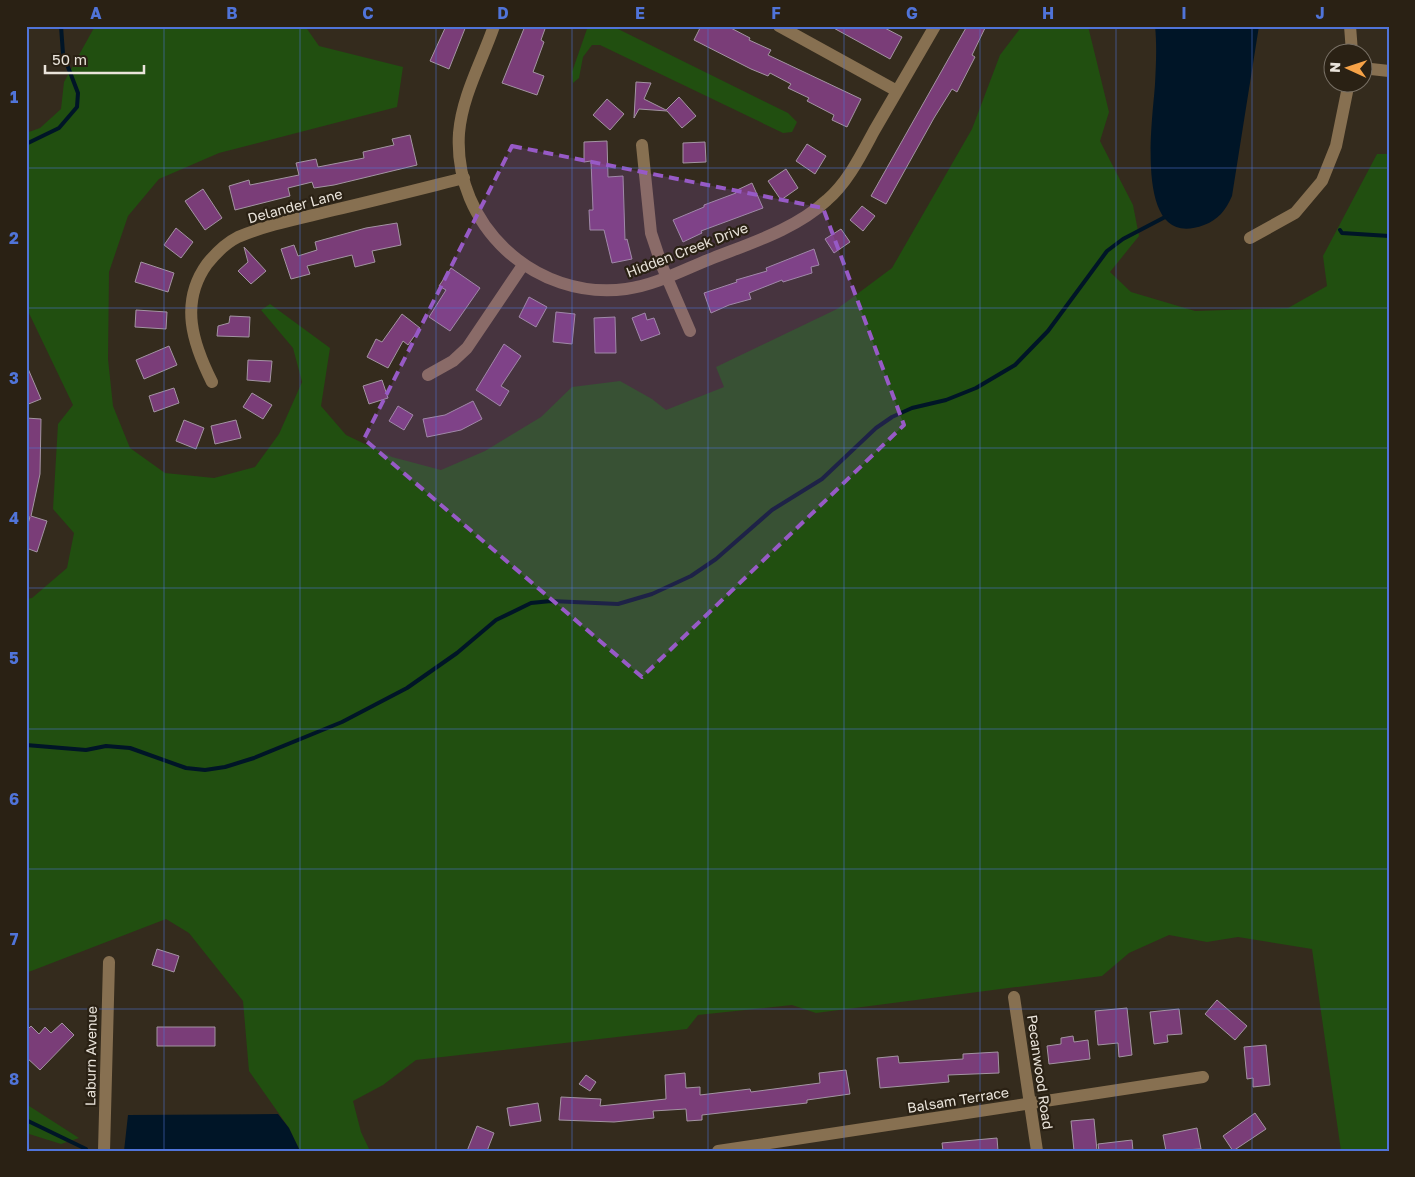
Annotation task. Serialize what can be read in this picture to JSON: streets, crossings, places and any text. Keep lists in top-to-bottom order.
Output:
{
  "streets": {
    "street": [
      "Delander Lane",
      "Hidden Creek Drive",
      "Laburn Avenue",
      "Pecanwood Road",
      "Balsam Terrace"
    ]
  },
  "crossings": [
    ["Delander Lane", "Hidden Creek Drive"],
    ["Pecanwood Road", "Balsam Terrace"]
  ],
  "scale_bar": "50 m",
  "north": "left",
  "grid": {
    "columns": [
      "A",
      "B",
      "C",
      "D",
      "E",
      "F",
      "G",
      "H",
      "I",
      "J"
    ],
    "rows": [
      "1",
      "2",
      "3",
      "4",
      "5",
      "6",
      "7",
      "8"
    ]
  }
}
